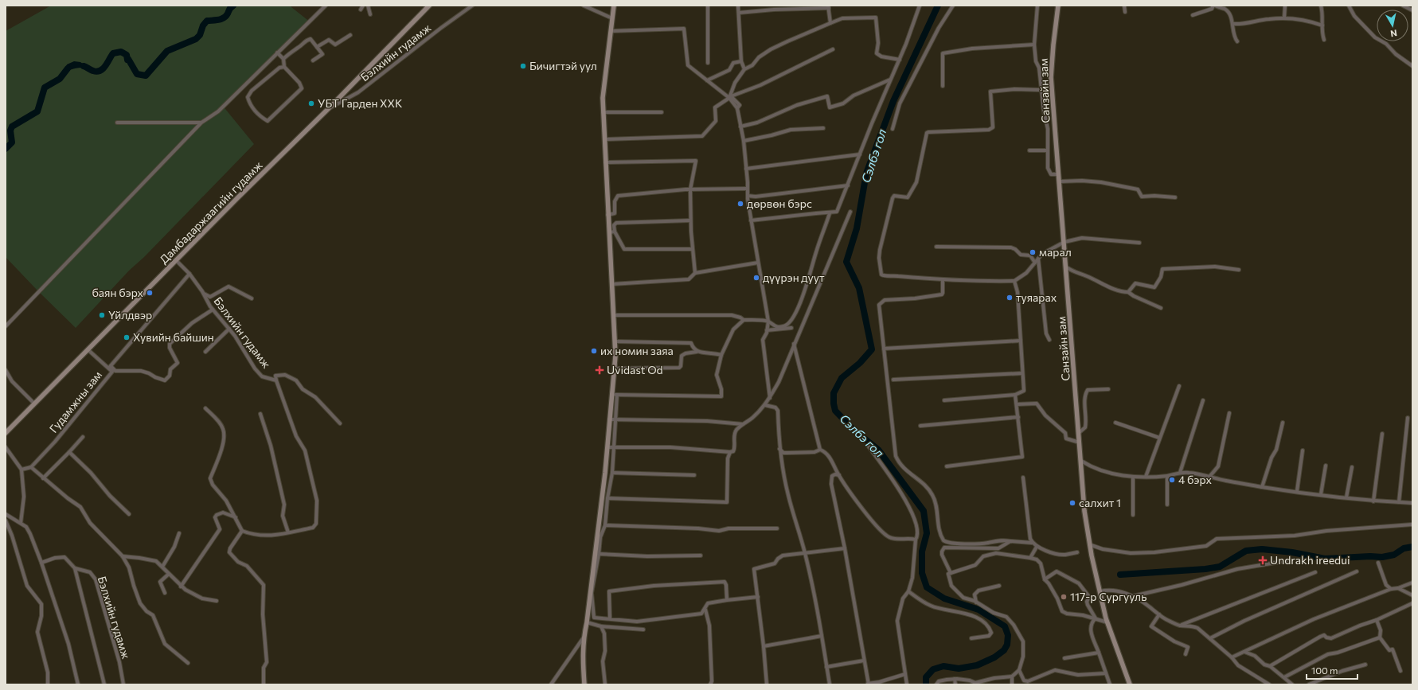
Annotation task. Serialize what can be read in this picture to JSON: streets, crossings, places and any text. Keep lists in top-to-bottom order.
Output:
{
  "streets": {
    "main road": ["Санзайн зам", "Дамбадаржаагийн гудамж"],
    "street": ["Бэлхийн гудамж", "Гудамжны зам"]
  },
  "crossings": [
    ["Бэлхийн гудамж", "Дамбадаржаагийн гудамж"],
    ["Дамбадаржаагийн гудамж", "Гудамжны зам"]
  ],
  "water": ["Сэлбэ гол"],
  "places": {
    "other": [
      "Бичигтэй уул",
      "УБТ Гарден ХХК",
      "дөрвөн бэрс",
      "марал",
      "дүүрэн дуут",
      "баян бэрх",
      "туяарах",
      "Үйлдвэр",
      "Хувийн байшин",
      "их номин заяа",
      "4 бэрх",
      "салхит 1",
      "117-р Сургууль"
    ],
    "health": ["Uvidast Od", "Undrakh ireedui"]
  },
  "scale_bar": "100 m",
  "north": "bottom"
}
